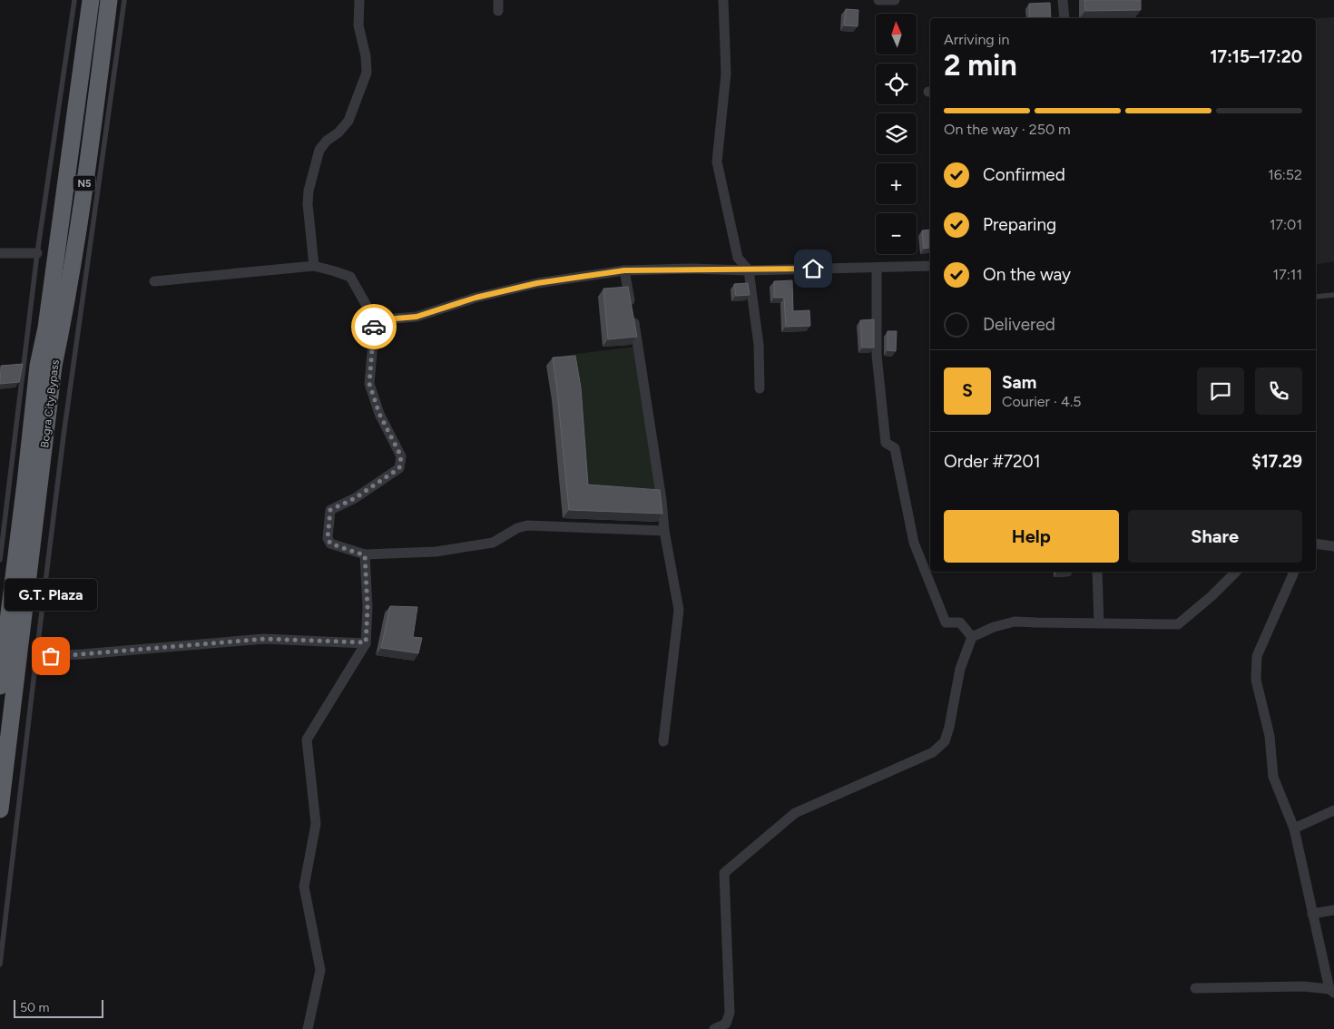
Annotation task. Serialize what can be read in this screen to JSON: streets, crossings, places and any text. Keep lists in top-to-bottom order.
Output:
{
  "streets": {
    "highway": ["N5", "Bogra City Bypass"]
  },
  "places": ["G.T. Plaza"],
  "scale_bar": "50 m",
  "north": "top",
  "page": {
    "map_buttons": ["+", "−"],
    "heading": ["2 min", "Arriving in", "17:15–17:20"],
    "panel": [
      "Sam",
      "Courier · 4.5",
      "Order #7201",
      "$17.29"
    ],
    "bar": "On the way · 250 m",
    "list": [
      ["Confirmed", "16:52"],
      ["Preparing", "17:01"],
      ["On the way", "17:11"],
      "Delivered"
    ],
    "round": "S",
    "buttons": ["Help", "Share"],
    "bubble": "G.T. Plaza",
    "scale": "50 m"
  }
}
